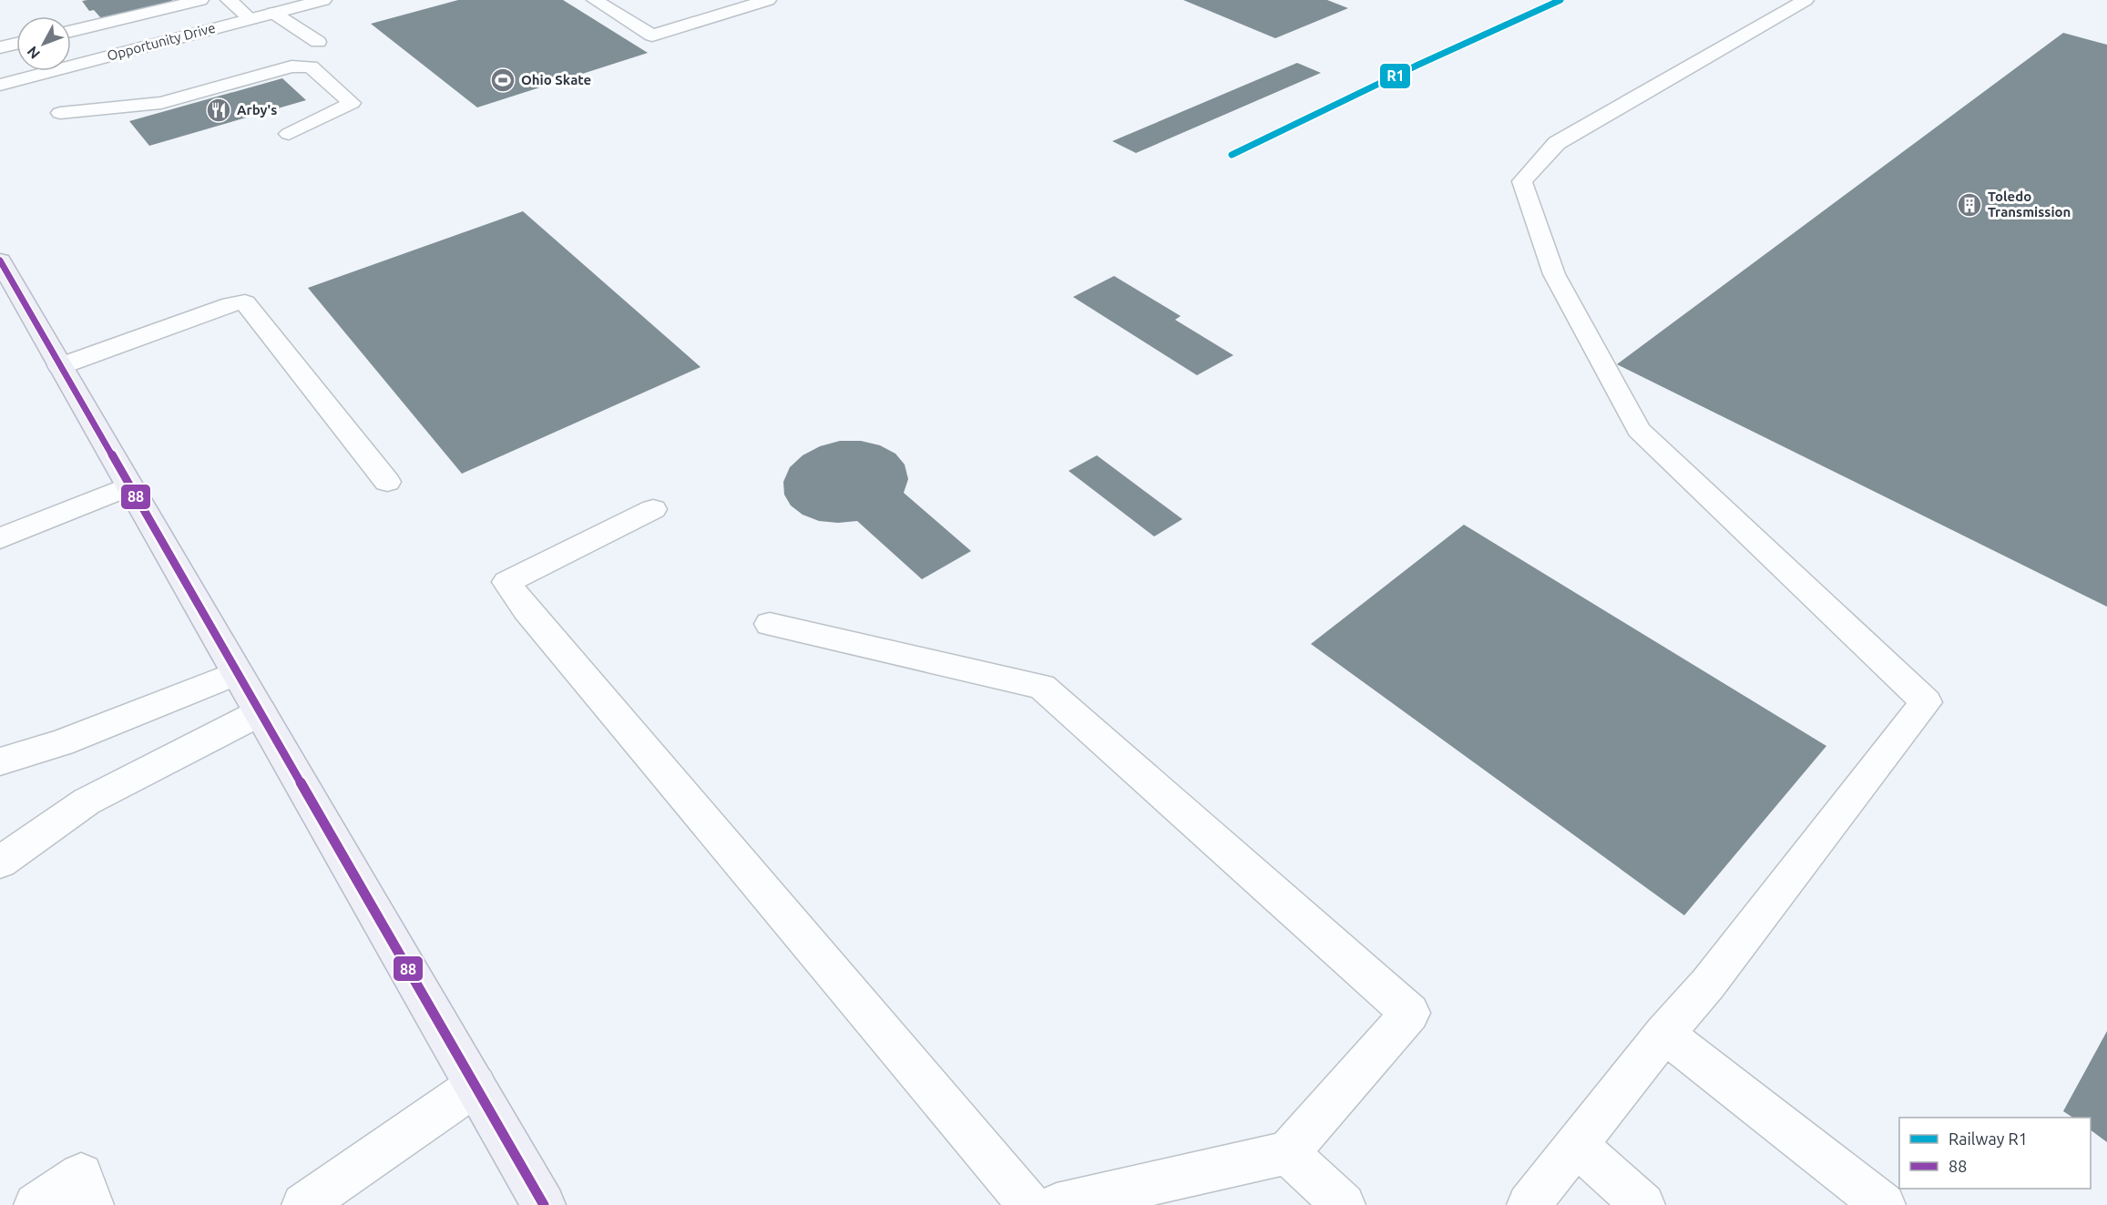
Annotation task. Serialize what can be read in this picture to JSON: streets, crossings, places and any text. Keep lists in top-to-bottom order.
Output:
{
  "streets": {
    "street": ["Opportunity Drive"]
  },
  "places": {
    "sports": ["Ohio Skate"],
    "restaurant": ["Arby's"],
    "building": ["Toledo Transmission"]
  },
  "lines": ["rail line R1", "transit line 88"],
  "legend": ["Railway R1", "88"],
  "north": "bottom left"
}
